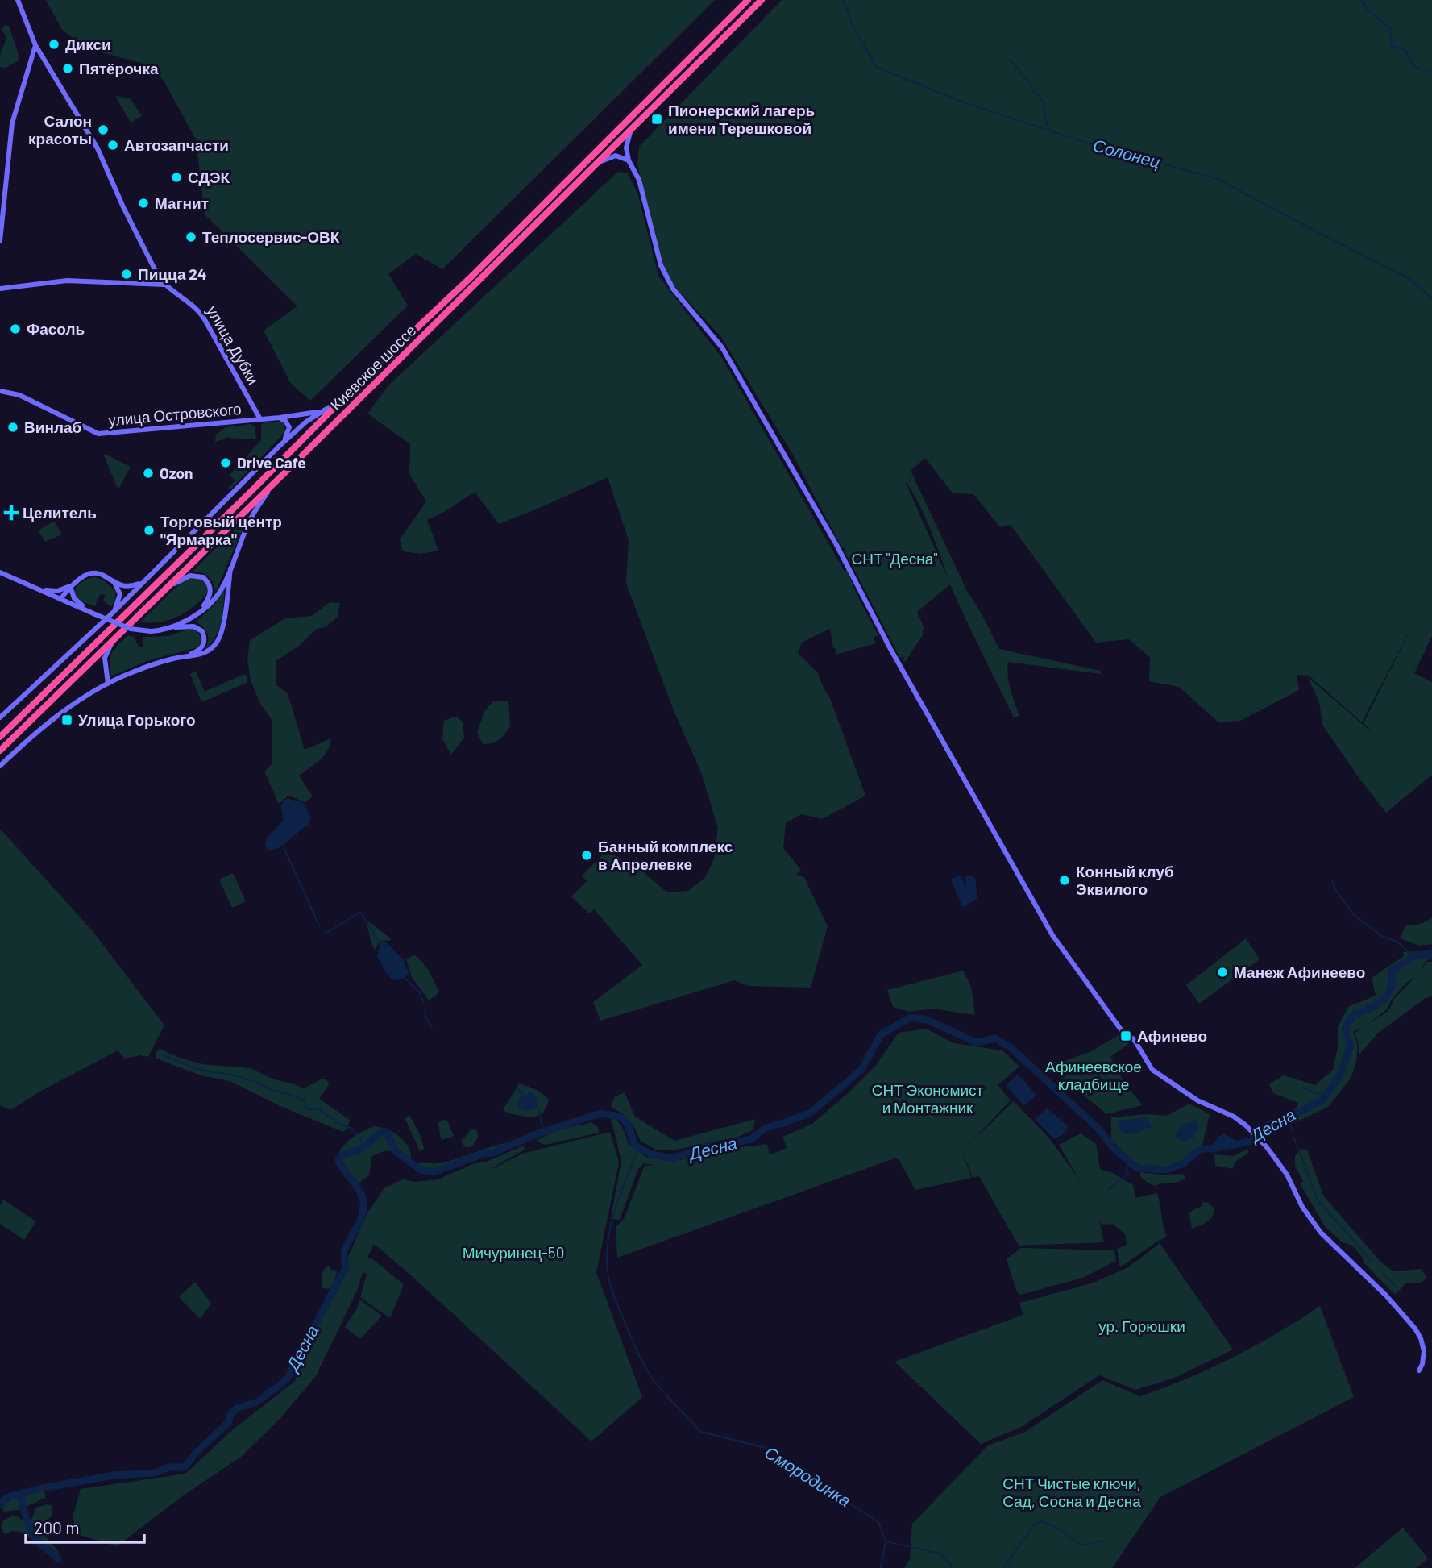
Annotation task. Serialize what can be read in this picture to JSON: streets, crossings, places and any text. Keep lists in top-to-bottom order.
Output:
{
  "streets": {
    "highway": ["Киевское шоссе"],
    "street": ["улица Дубки", "улица Островского"]
  },
  "crossings": [
    ["улица Дубки", "улица Островского"]
  ],
  "water": ["Солонец", "Десна", "Смородинка"],
  "parks": [
    "СНТ \"Десна\"",
    "Афинеевское кладбище",
    "СНТ Экономист и Монтажник",
    "Мичуринец-50",
    "ур. Горюшки",
    "СНТ Чистые ключи, Сад, Сосна и Десна"
  ],
  "places": {
    "other": [
      "Дикси",
      "Пятёрочка",
      "Салон красоты",
      "Автозапчасти",
      "СДЭК",
      "Магнит",
      "Теплосервис-ОВК",
      "Пицца 24",
      "Фасоль",
      "Винлаб",
      "Drive Cafe",
      "Ozon",
      "Торговый центр \"Ярмарка\"",
      "Банный комплекс в Апрелевке",
      "Конный клуб Эквилого",
      "Манеж Афинеево"
    ],
    "transit": ["Пионерский лагерь имени Терешковой", "Улица Горького", "Афинево"],
    "health": ["Целитель"]
  },
  "scale_bar": "200 m"
}
